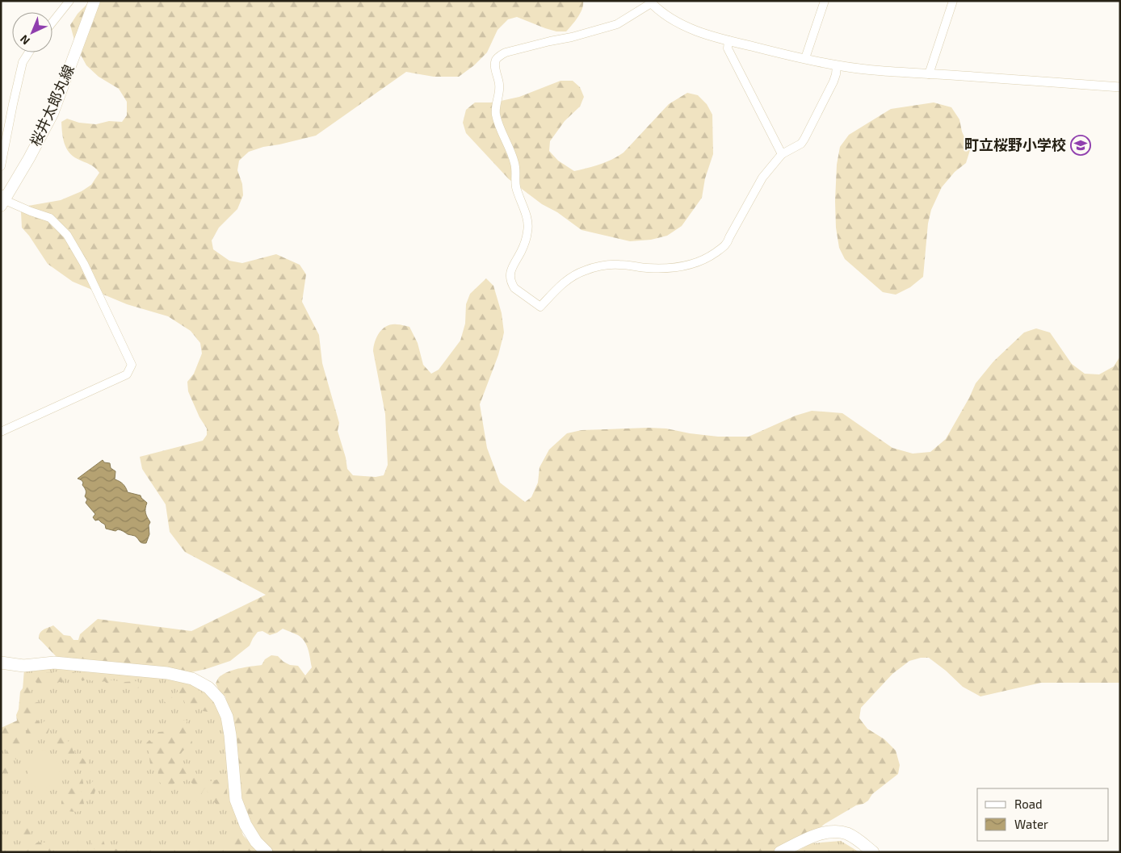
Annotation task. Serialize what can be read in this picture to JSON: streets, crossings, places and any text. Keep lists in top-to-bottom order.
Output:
{
  "streets": {
    "main road": ["桜井太郎丸線"]
  },
  "places": {
    "school or university": ["町立桜野小学校"]
  },
  "legend": ["Road", "Water"],
  "north": "bottom left"
}
